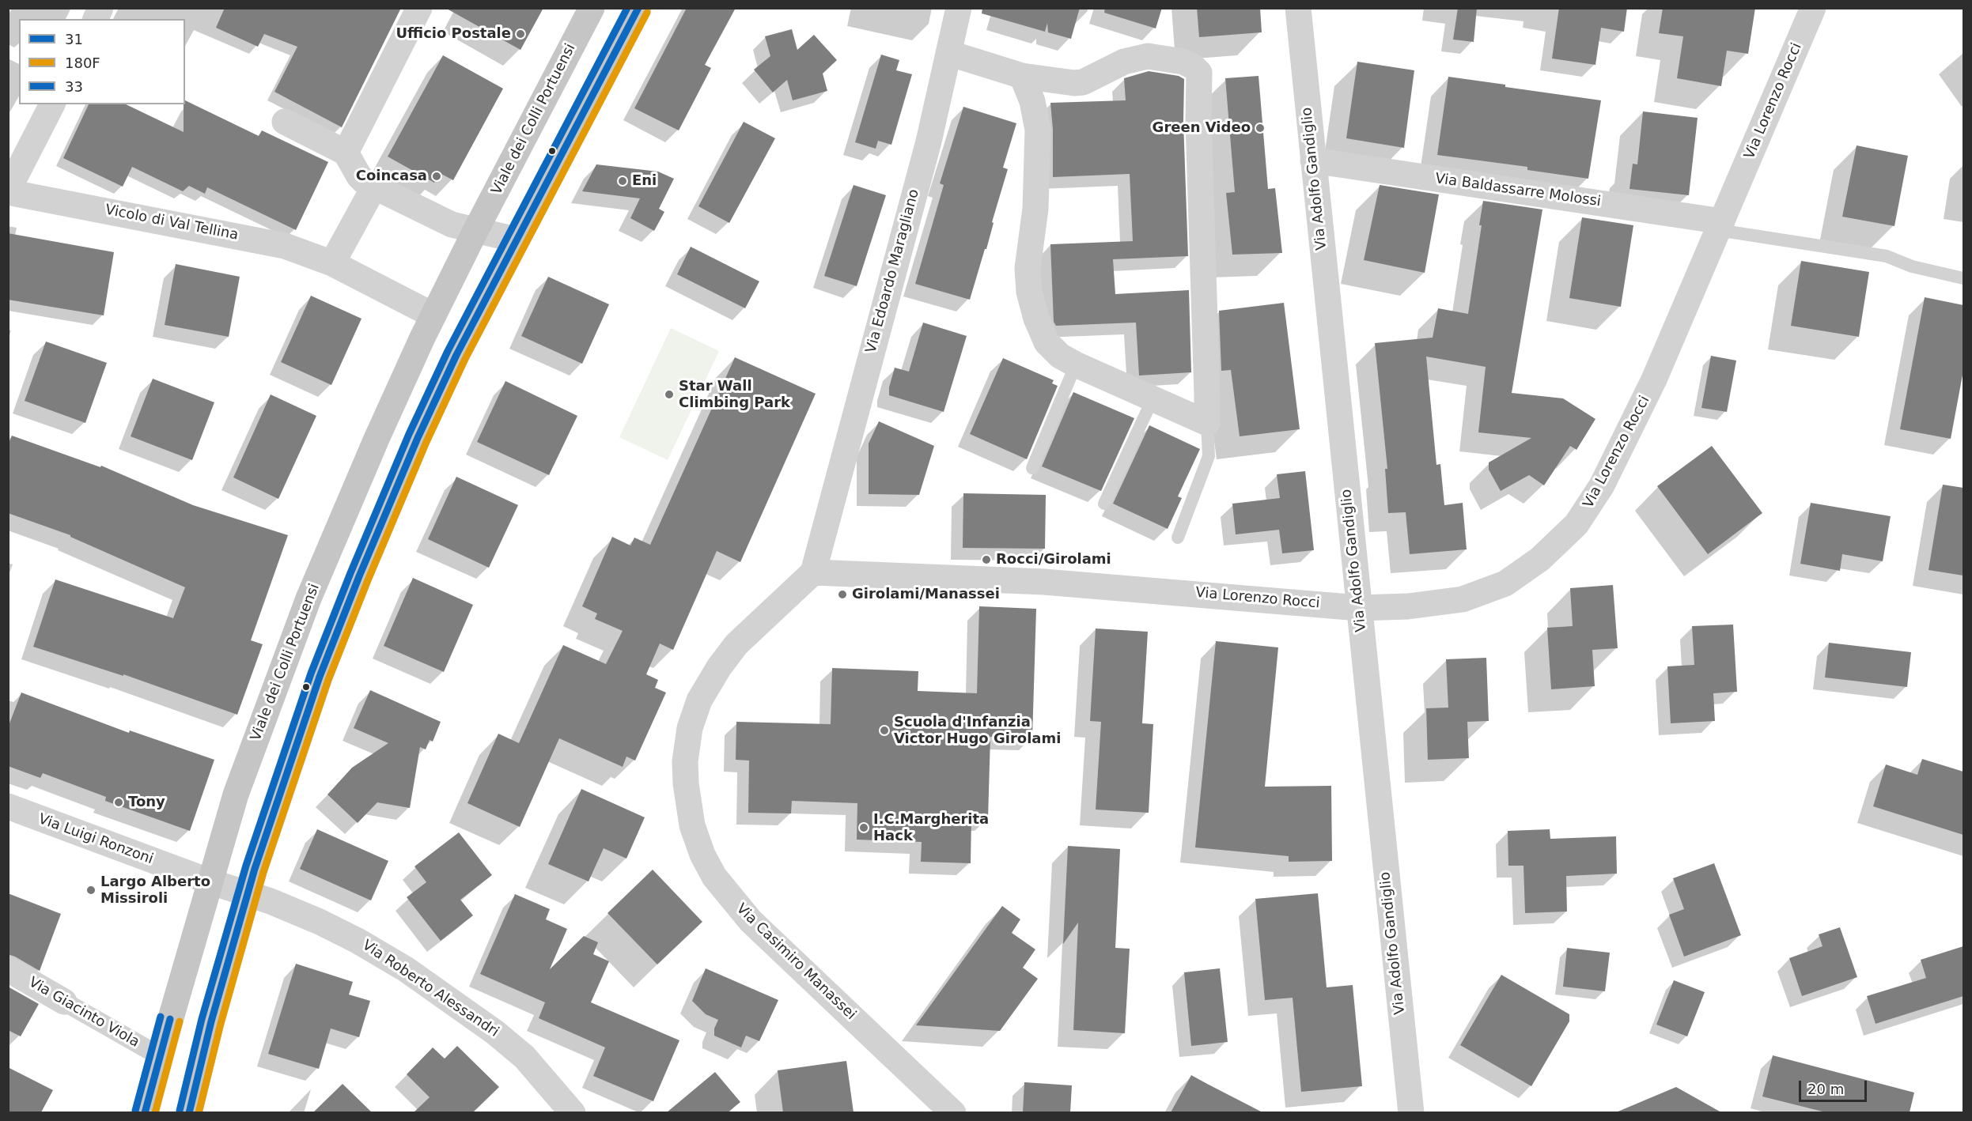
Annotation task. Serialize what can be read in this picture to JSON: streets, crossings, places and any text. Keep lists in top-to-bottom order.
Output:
{
  "streets": {
    "main road": ["Viale dei Colli Portuensi"],
    "street": [
      "Via Lorenzo Rocci",
      "Via Adolfo Gandiglio",
      "Via Baldassarre Molossi",
      "Vicolo di Val Tellina",
      "Via Edoardo Maragliano",
      "Via Luigi Ronzoni",
      "Via Casimiro Manassei",
      "Via Roberto Alessandri",
      "Via Giacinto Viola"
    ]
  },
  "crossings": [
    ["Via Lorenzo Rocci", "Via Adolfo Gandiglio"],
    ["Via Lorenzo Rocci", "Via Baldassarre Molossi"],
    ["Via Lorenzo Rocci", "Via Edoardo Maragliano"],
    ["Via Lorenzo Rocci", "Via Casimiro Manassei"],
    ["Viale dei Colli Portuensi", "Vicolo di Val Tellina"],
    ["Viale dei Colli Portuensi", "Via Luigi Ronzoni"],
    ["Viale dei Colli Portuensi", "Via Roberto Alessandri"],
    ["Viale dei Colli Portuensi", "Via Giacinto Viola"],
    ["Via Adolfo Gandiglio", "Via Baldassarre Molossi"],
    ["Via Edoardo Maragliano", "Via Casimiro Manassei"],
    ["Via Luigi Ronzoni", "Via Roberto Alessandri"]
  ],
  "places": [
    "Ufficio Postale",
    "Green Video",
    "Coincasa",
    "Eni",
    "Star Wall Climbing Park",
    "Rocci/Girolami",
    "Girolami/Manassei",
    "Scuola d'Infanzia Victor Hugo Girolami",
    "Tony",
    "I.C.Margherita Hack",
    "Largo Alberto Missiroli"
  ],
  "lines": ["transit line 31", "transit line 33", "transit line 180F"],
  "legend": ["31", "180F", "33"],
  "scale_bar": "20 m"
}
